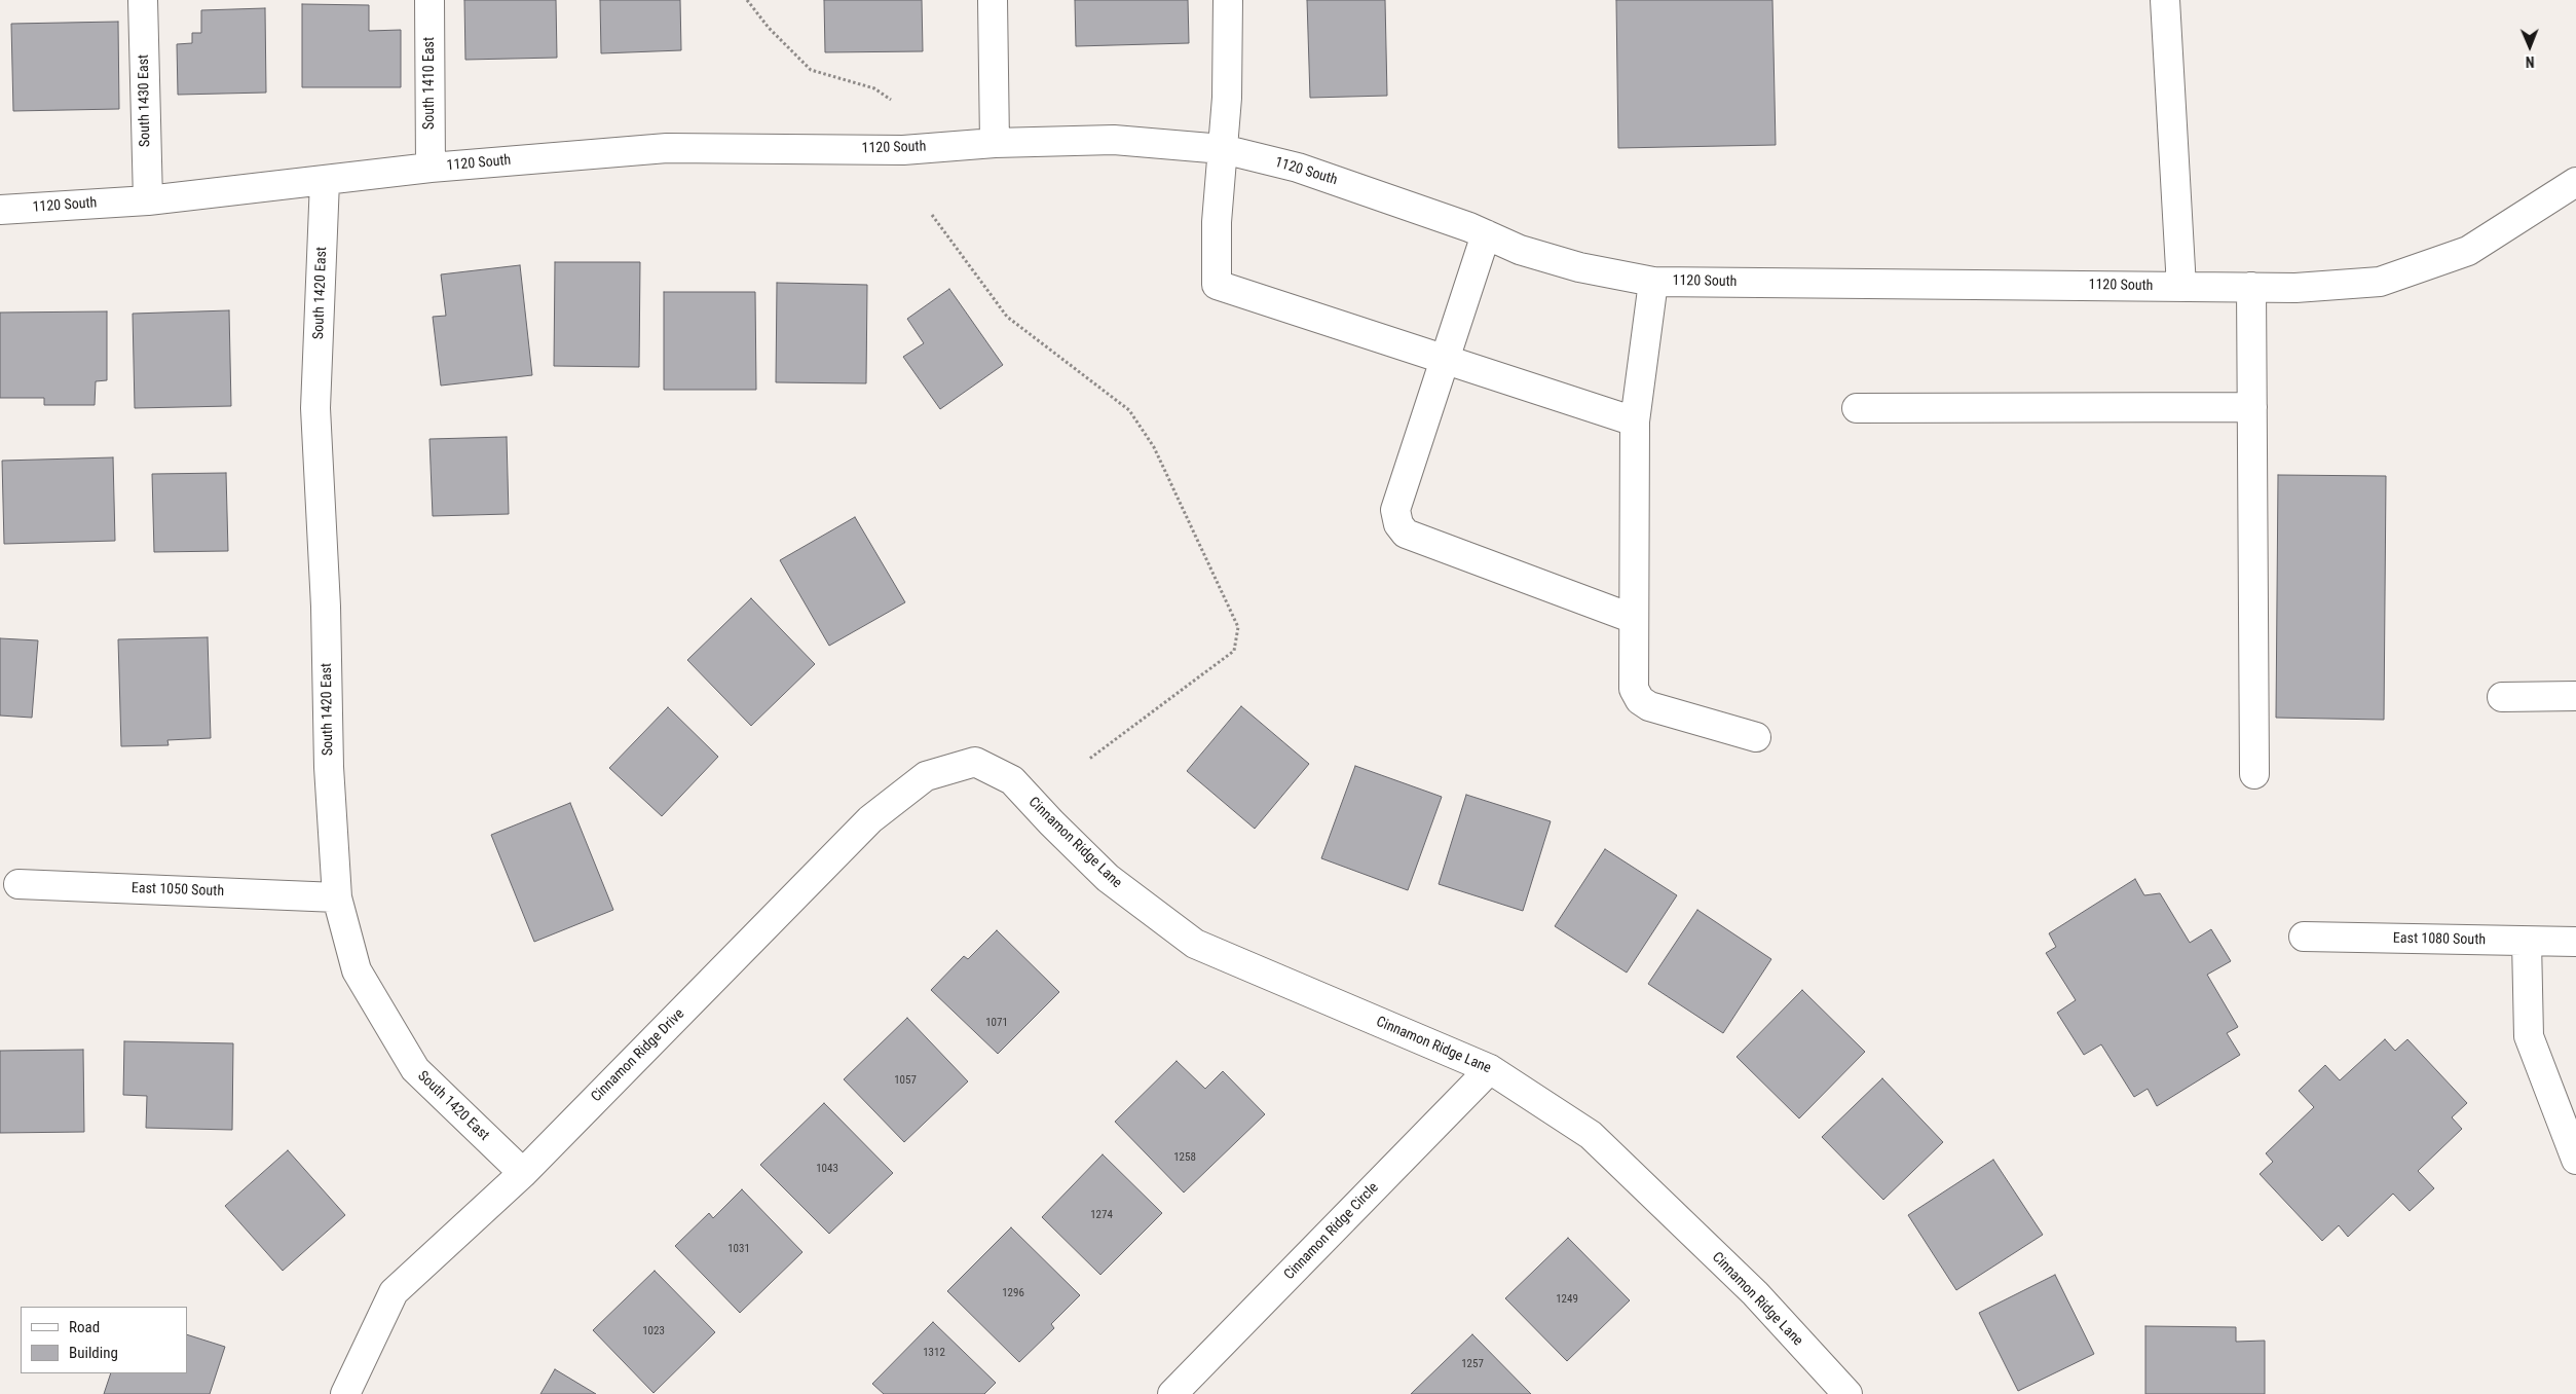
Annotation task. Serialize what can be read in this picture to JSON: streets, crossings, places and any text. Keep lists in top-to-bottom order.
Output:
{
  "streets": {
    "street": [
      "South 1410 East",
      "South 1430 East",
      "1120 South",
      "South 1420 East",
      "Cinnamon Ridge Lane",
      "East 1050 South",
      "East 1080 South",
      "Cinnamon Ridge Drive",
      "Cinnamon Ridge Circle"
    ]
  },
  "crossings": [
    ["South 1410 East", "1120 South"],
    ["South 1430 East", "1120 South"],
    ["1120 South", "South 1420 East"],
    ["South 1420 East", "East 1050 South"],
    ["South 1420 East", "Cinnamon Ridge Drive"],
    ["Cinnamon Ridge Lane", "Cinnamon Ridge Drive"],
    ["Cinnamon Ridge Lane", "Cinnamon Ridge Circle"]
  ],
  "house_numbers": [
    "1071",
    "1057",
    "1258",
    "1043",
    "1274",
    "1031",
    "1296",
    "1249",
    "1023",
    "1312",
    "1257"
  ],
  "legend": ["Road", "Building"],
  "north": "bottom"
}
